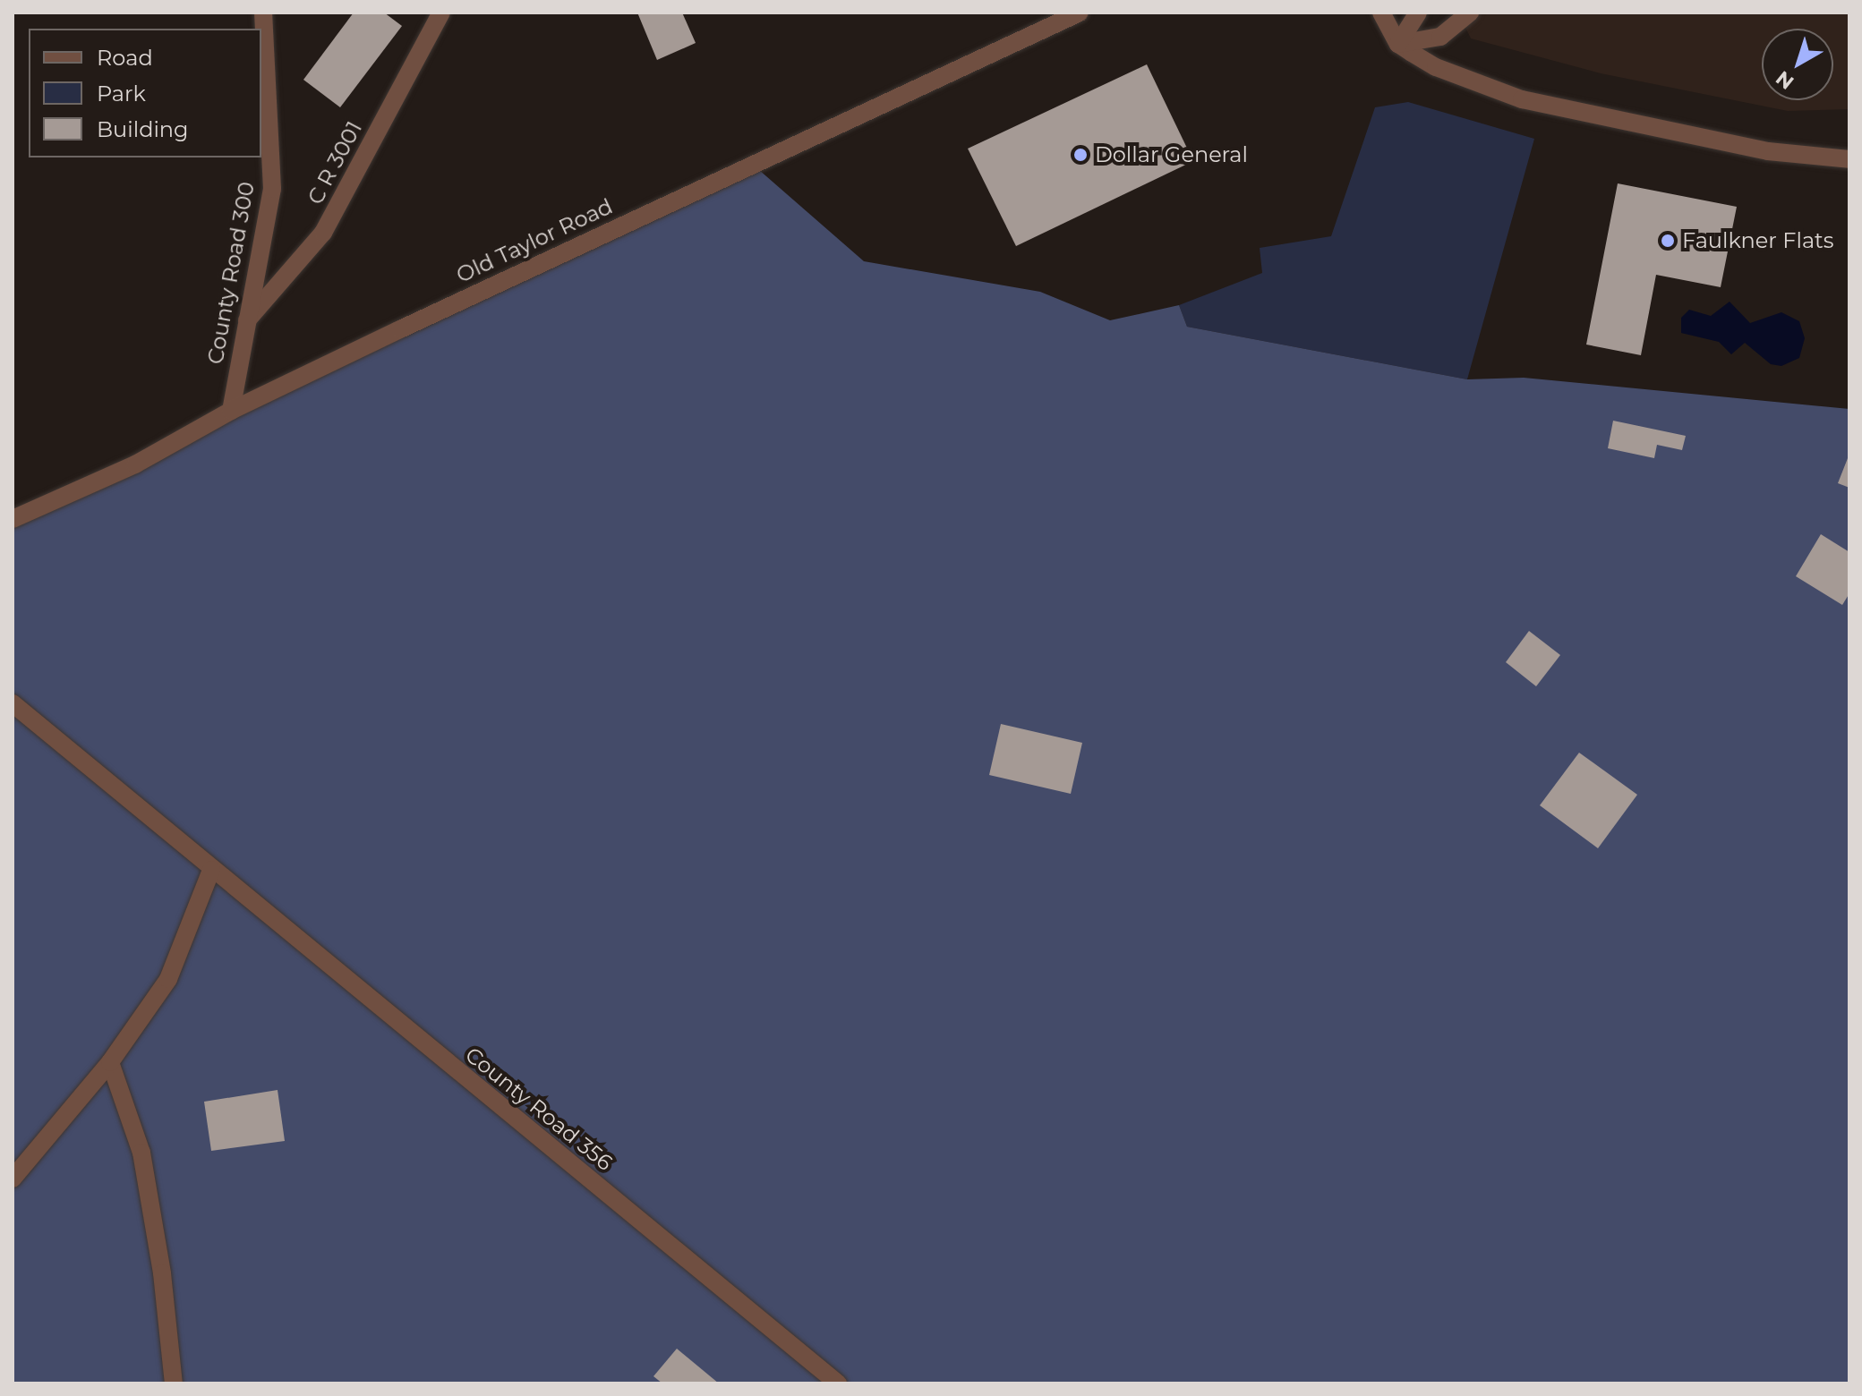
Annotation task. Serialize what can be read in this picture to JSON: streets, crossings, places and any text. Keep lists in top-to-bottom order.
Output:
{
  "streets": {
    "street": [
      "C R 3001",
      "Old Taylor Road",
      "County Road 300",
      "County Road 356"
    ]
  },
  "crossings": [
    ["C R 3001", "County Road 300"],
    ["Old Taylor Road", "County Road 300"]
  ],
  "places": ["Dollar General", "Faulkner Flats"],
  "legend": ["Road", "Park", "Building"],
  "north": "bottom left"
}
